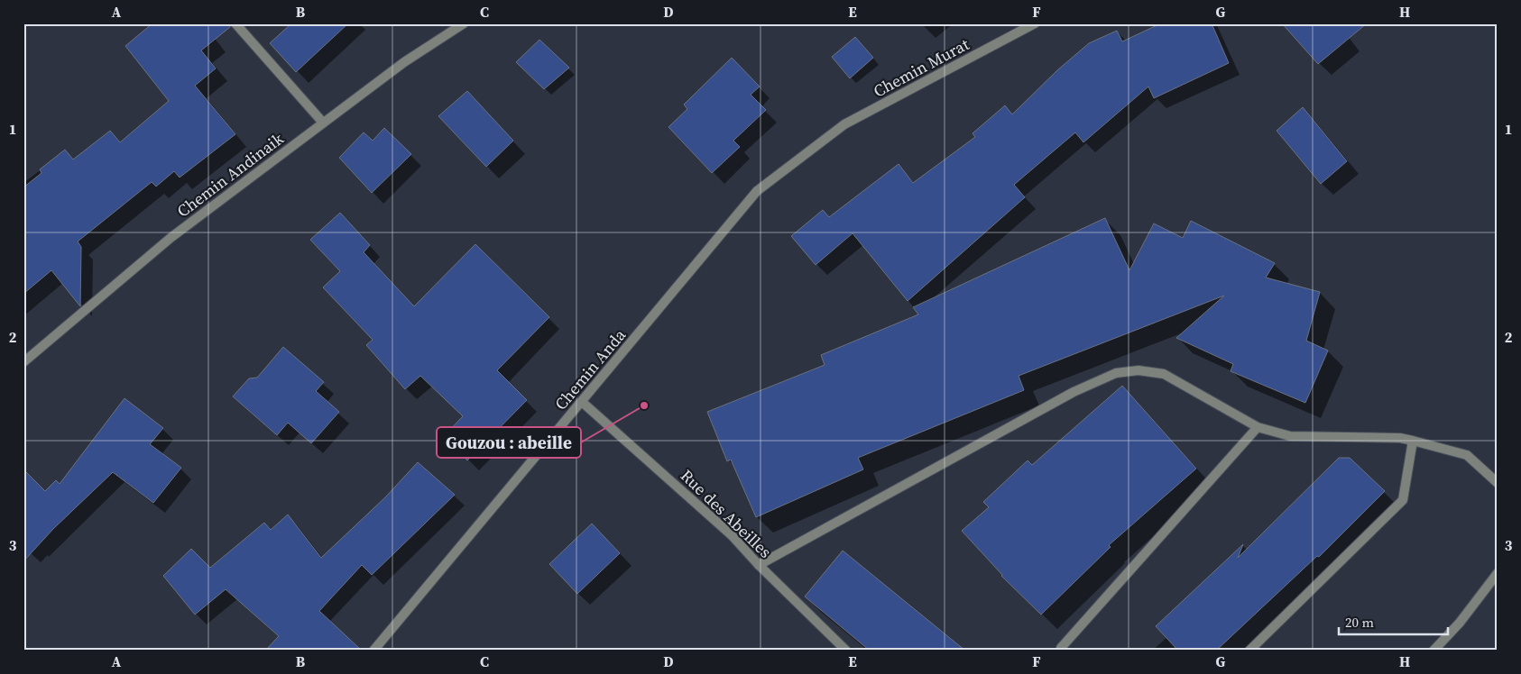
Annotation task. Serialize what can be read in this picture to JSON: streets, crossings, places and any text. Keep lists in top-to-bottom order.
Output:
{
  "streets": {
    "street": [
      "Chemin Murat",
      "Chemin Andinaik",
      "Chemin Anda",
      "Rue des Abeilles"
    ]
  },
  "crossings": [
    ["Chemin Murat", "Chemin Anda"],
    ["Chemin Anda", "Rue des Abeilles"]
  ],
  "places": ["Gouzou : abeille"],
  "scale_bar": "20 m",
  "grid": {
    "columns": [
      "A",
      "B",
      "C",
      "D",
      "E",
      "F",
      "G",
      "H"
    ],
    "rows": ["1", "2", "3"]
  }
}
